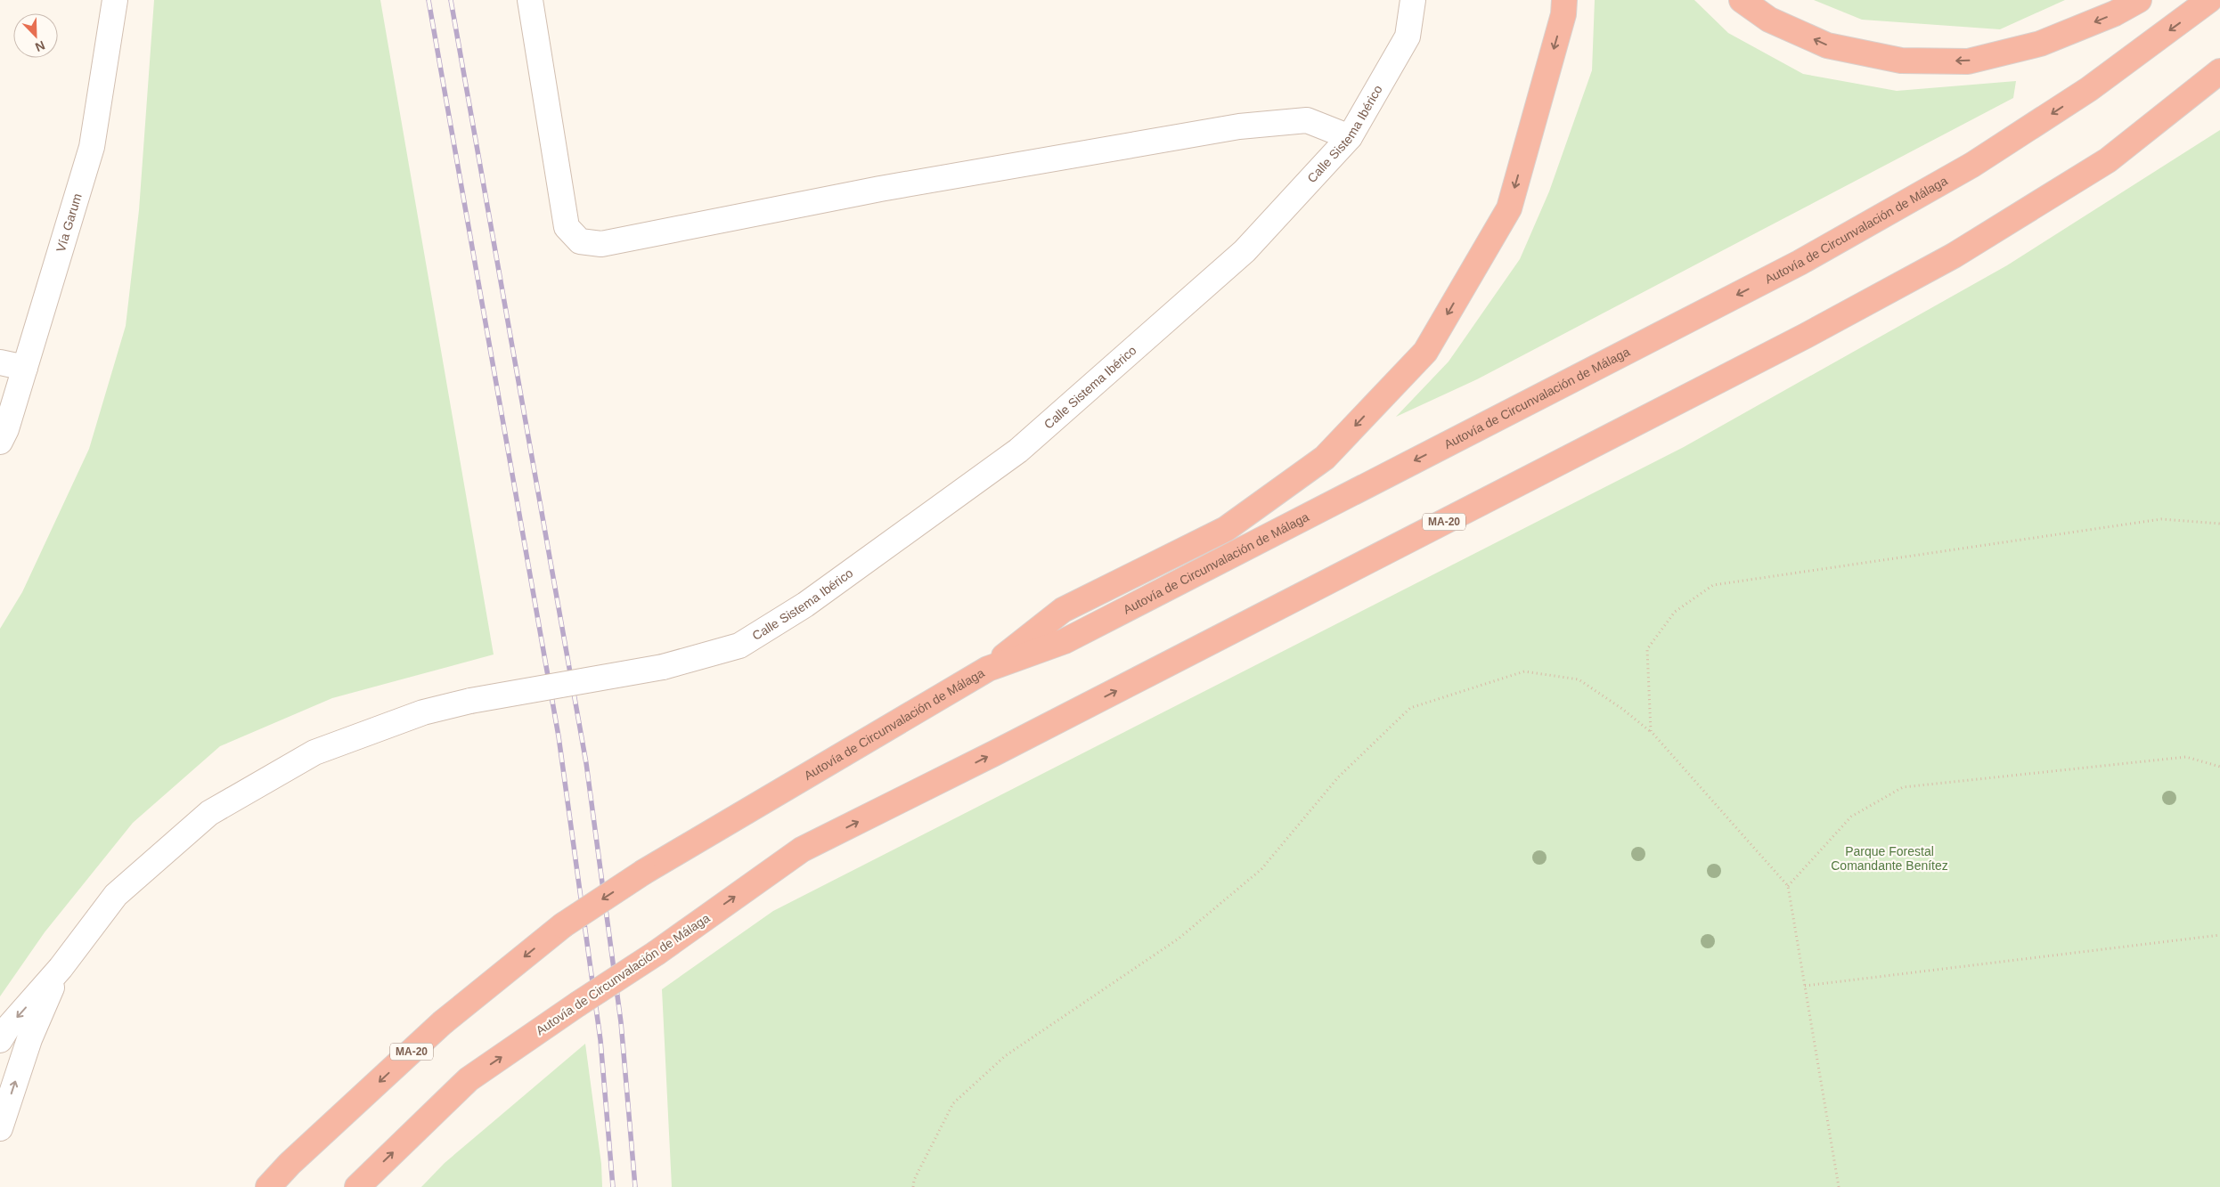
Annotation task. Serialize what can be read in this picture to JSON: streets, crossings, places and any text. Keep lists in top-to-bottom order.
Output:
{
  "streets": {
    "highway": ["Autovía de Circunvalación de Málaga", "MA-20"],
    "street": ["Calle Sistema Ibérico", "Vía Garum"]
  },
  "parks": ["Parque Forestal Comandante Benítez"],
  "north": "bottom right"
}
